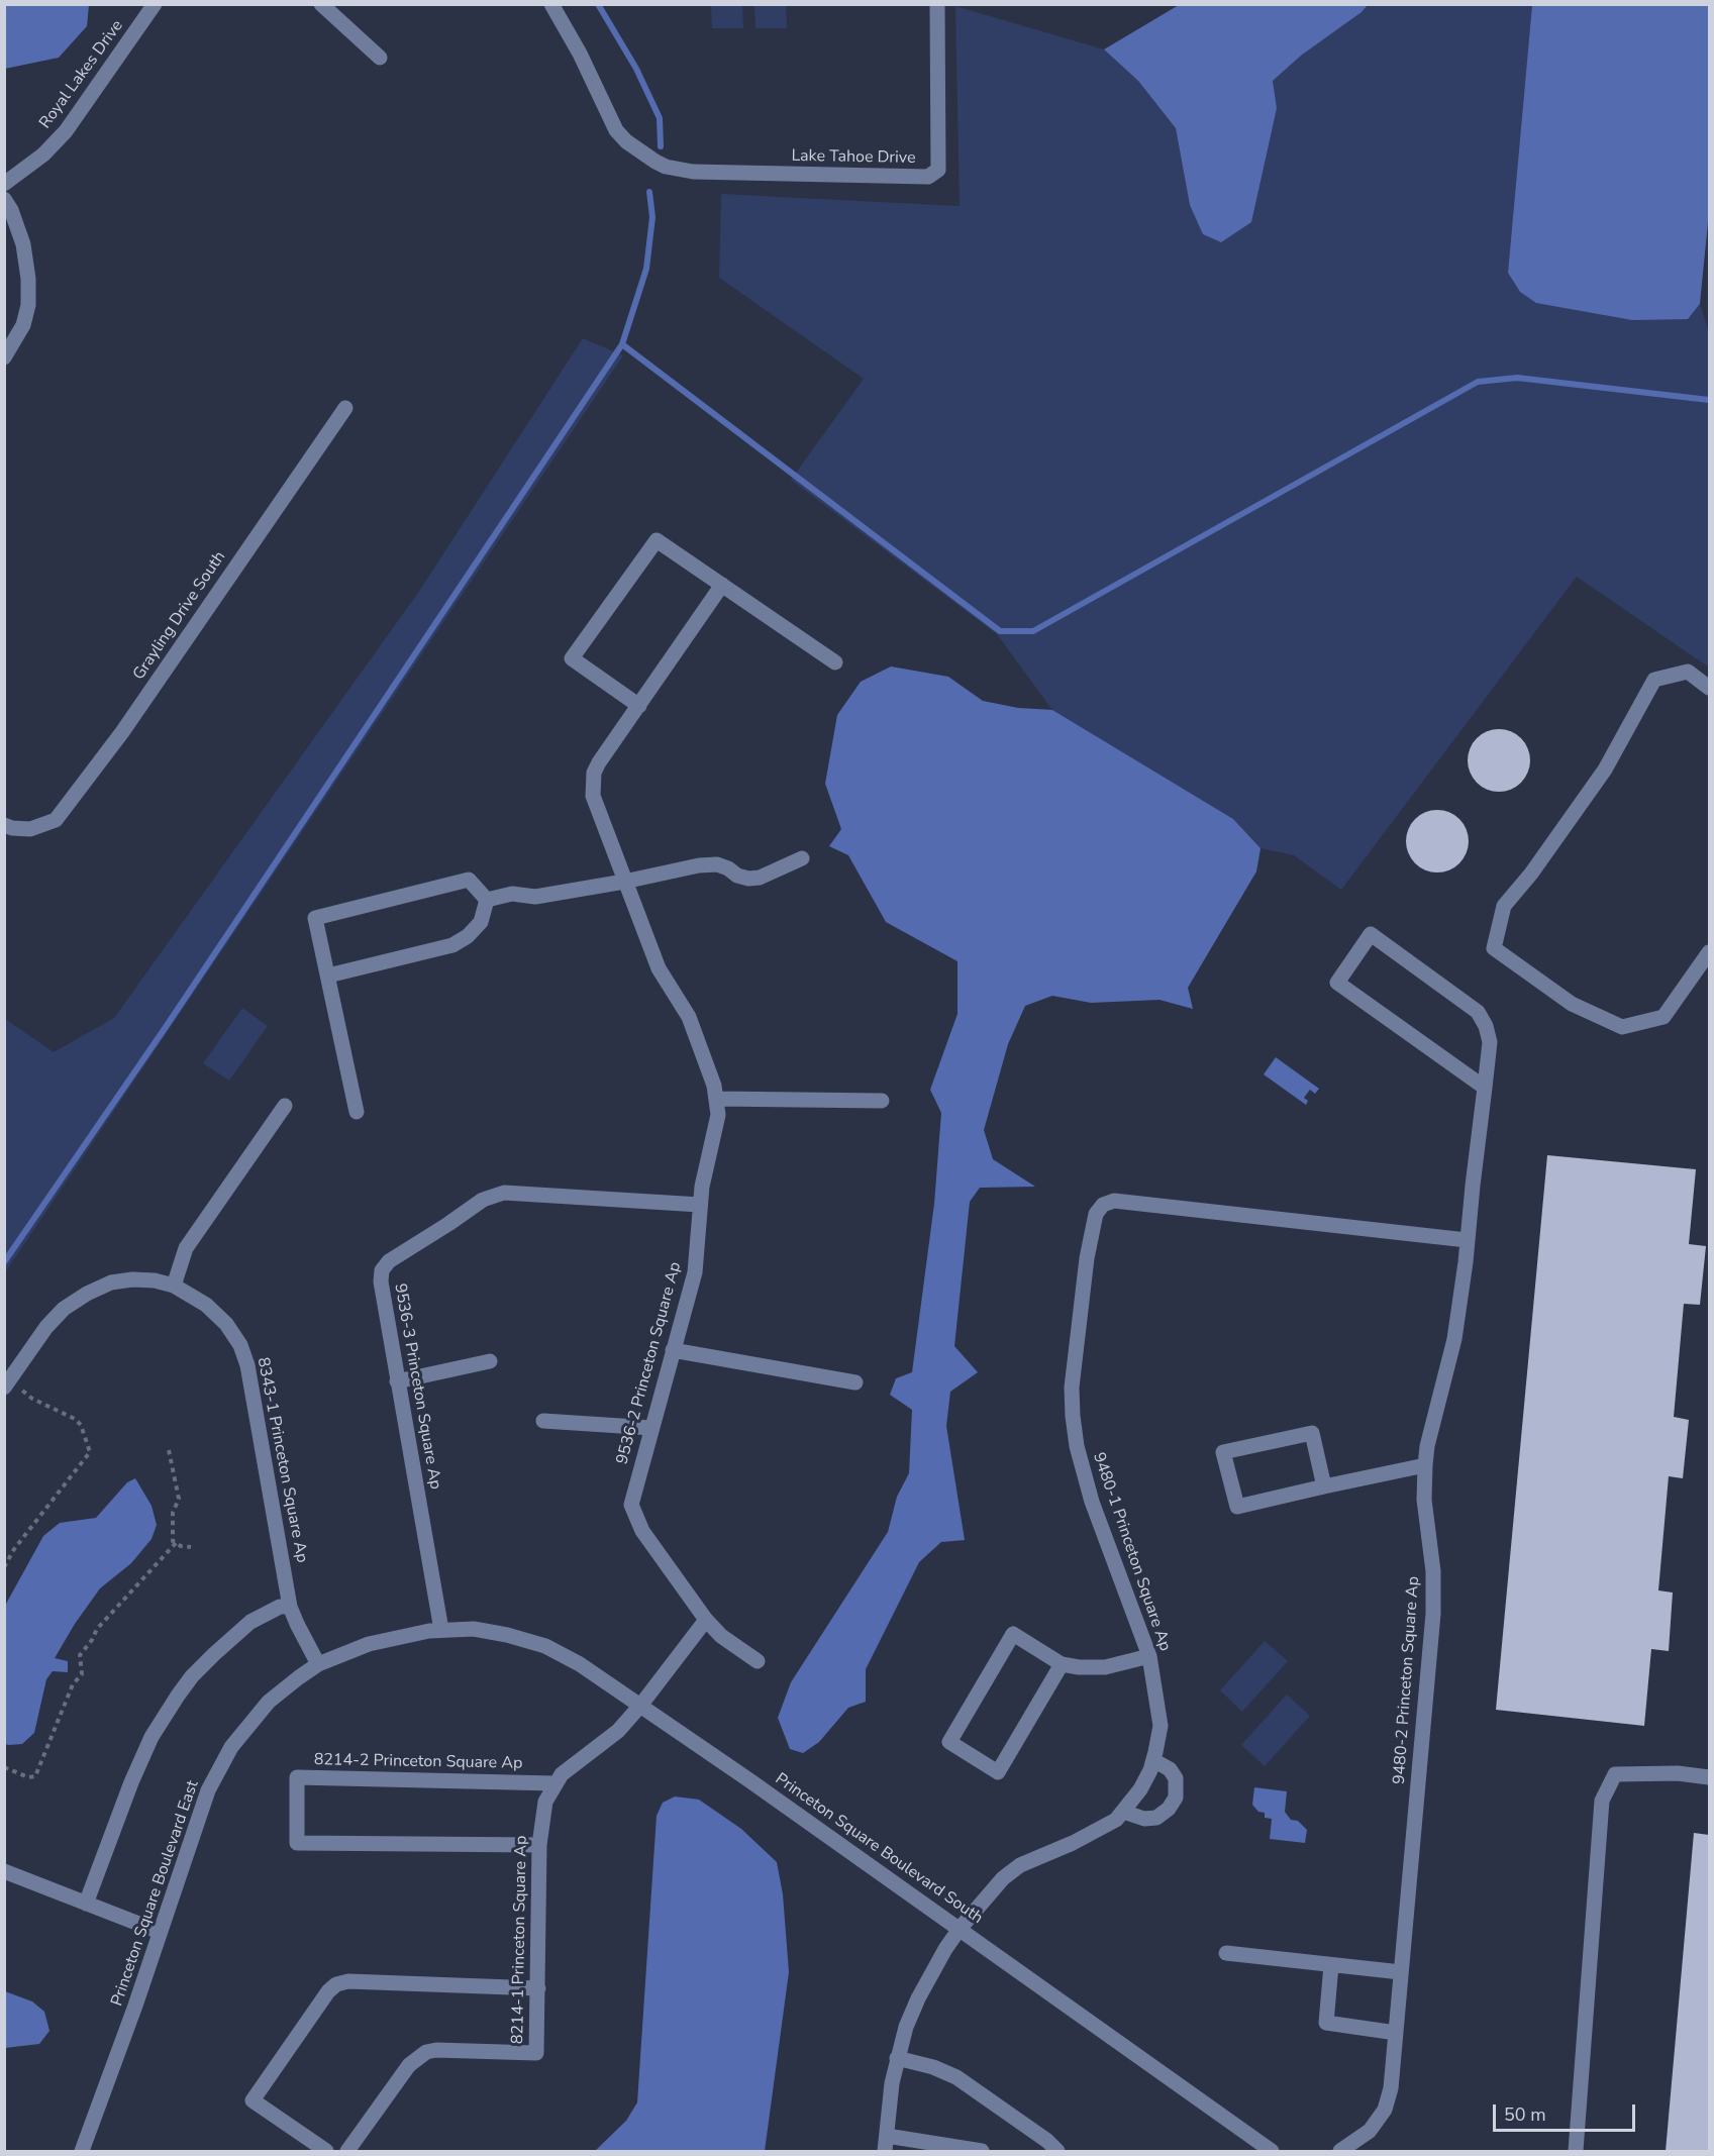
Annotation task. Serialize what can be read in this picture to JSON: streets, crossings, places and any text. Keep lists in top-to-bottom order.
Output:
{
  "streets": {
    "street": [
      "Royal Lakes Drive",
      "Lake Tahoe Drive",
      "Grayling Drive South",
      "9536-2 Princeton Square Ap",
      "9536-3 Princeton Square Ap",
      "8343-1 Princeton Square Ap",
      "9480-1 Princeton Square Ap",
      "9480-2 Princeton Square Ap",
      "8214-2 Princeton Square Ap",
      "Princeton Square Boulevard South",
      "Princeton Square Boulevard East",
      "8214-1 Princeton Square Ap"
    ]
  },
  "crossings": [
    ["9536-2 Princeton Square Ap", "9536-3 Princeton Square Ap"],
    ["9536-2 Princeton Square Ap", "8214-1 Princeton Square Ap"],
    ["9536-3 Princeton Square Ap", "Princeton Square Boulevard South"],
    ["9536-3 Princeton Square Ap", "Princeton Square Boulevard East"],
    ["8343-1 Princeton Square Ap", "Princeton Square Boulevard East"],
    ["9480-1 Princeton Square Ap", "9480-2 Princeton Square Ap"],
    ["9480-1 Princeton Square Ap", "Princeton Square Boulevard South"],
    ["8214-2 Princeton Square Ap", "8214-1 Princeton Square Ap"],
    ["Princeton Square Boulevard South", "Princeton Square Boulevard East"],
    ["Princeton Square Boulevard South", "8214-1 Princeton Square Ap"]
  ],
  "scale_bar": "50 m"
}
